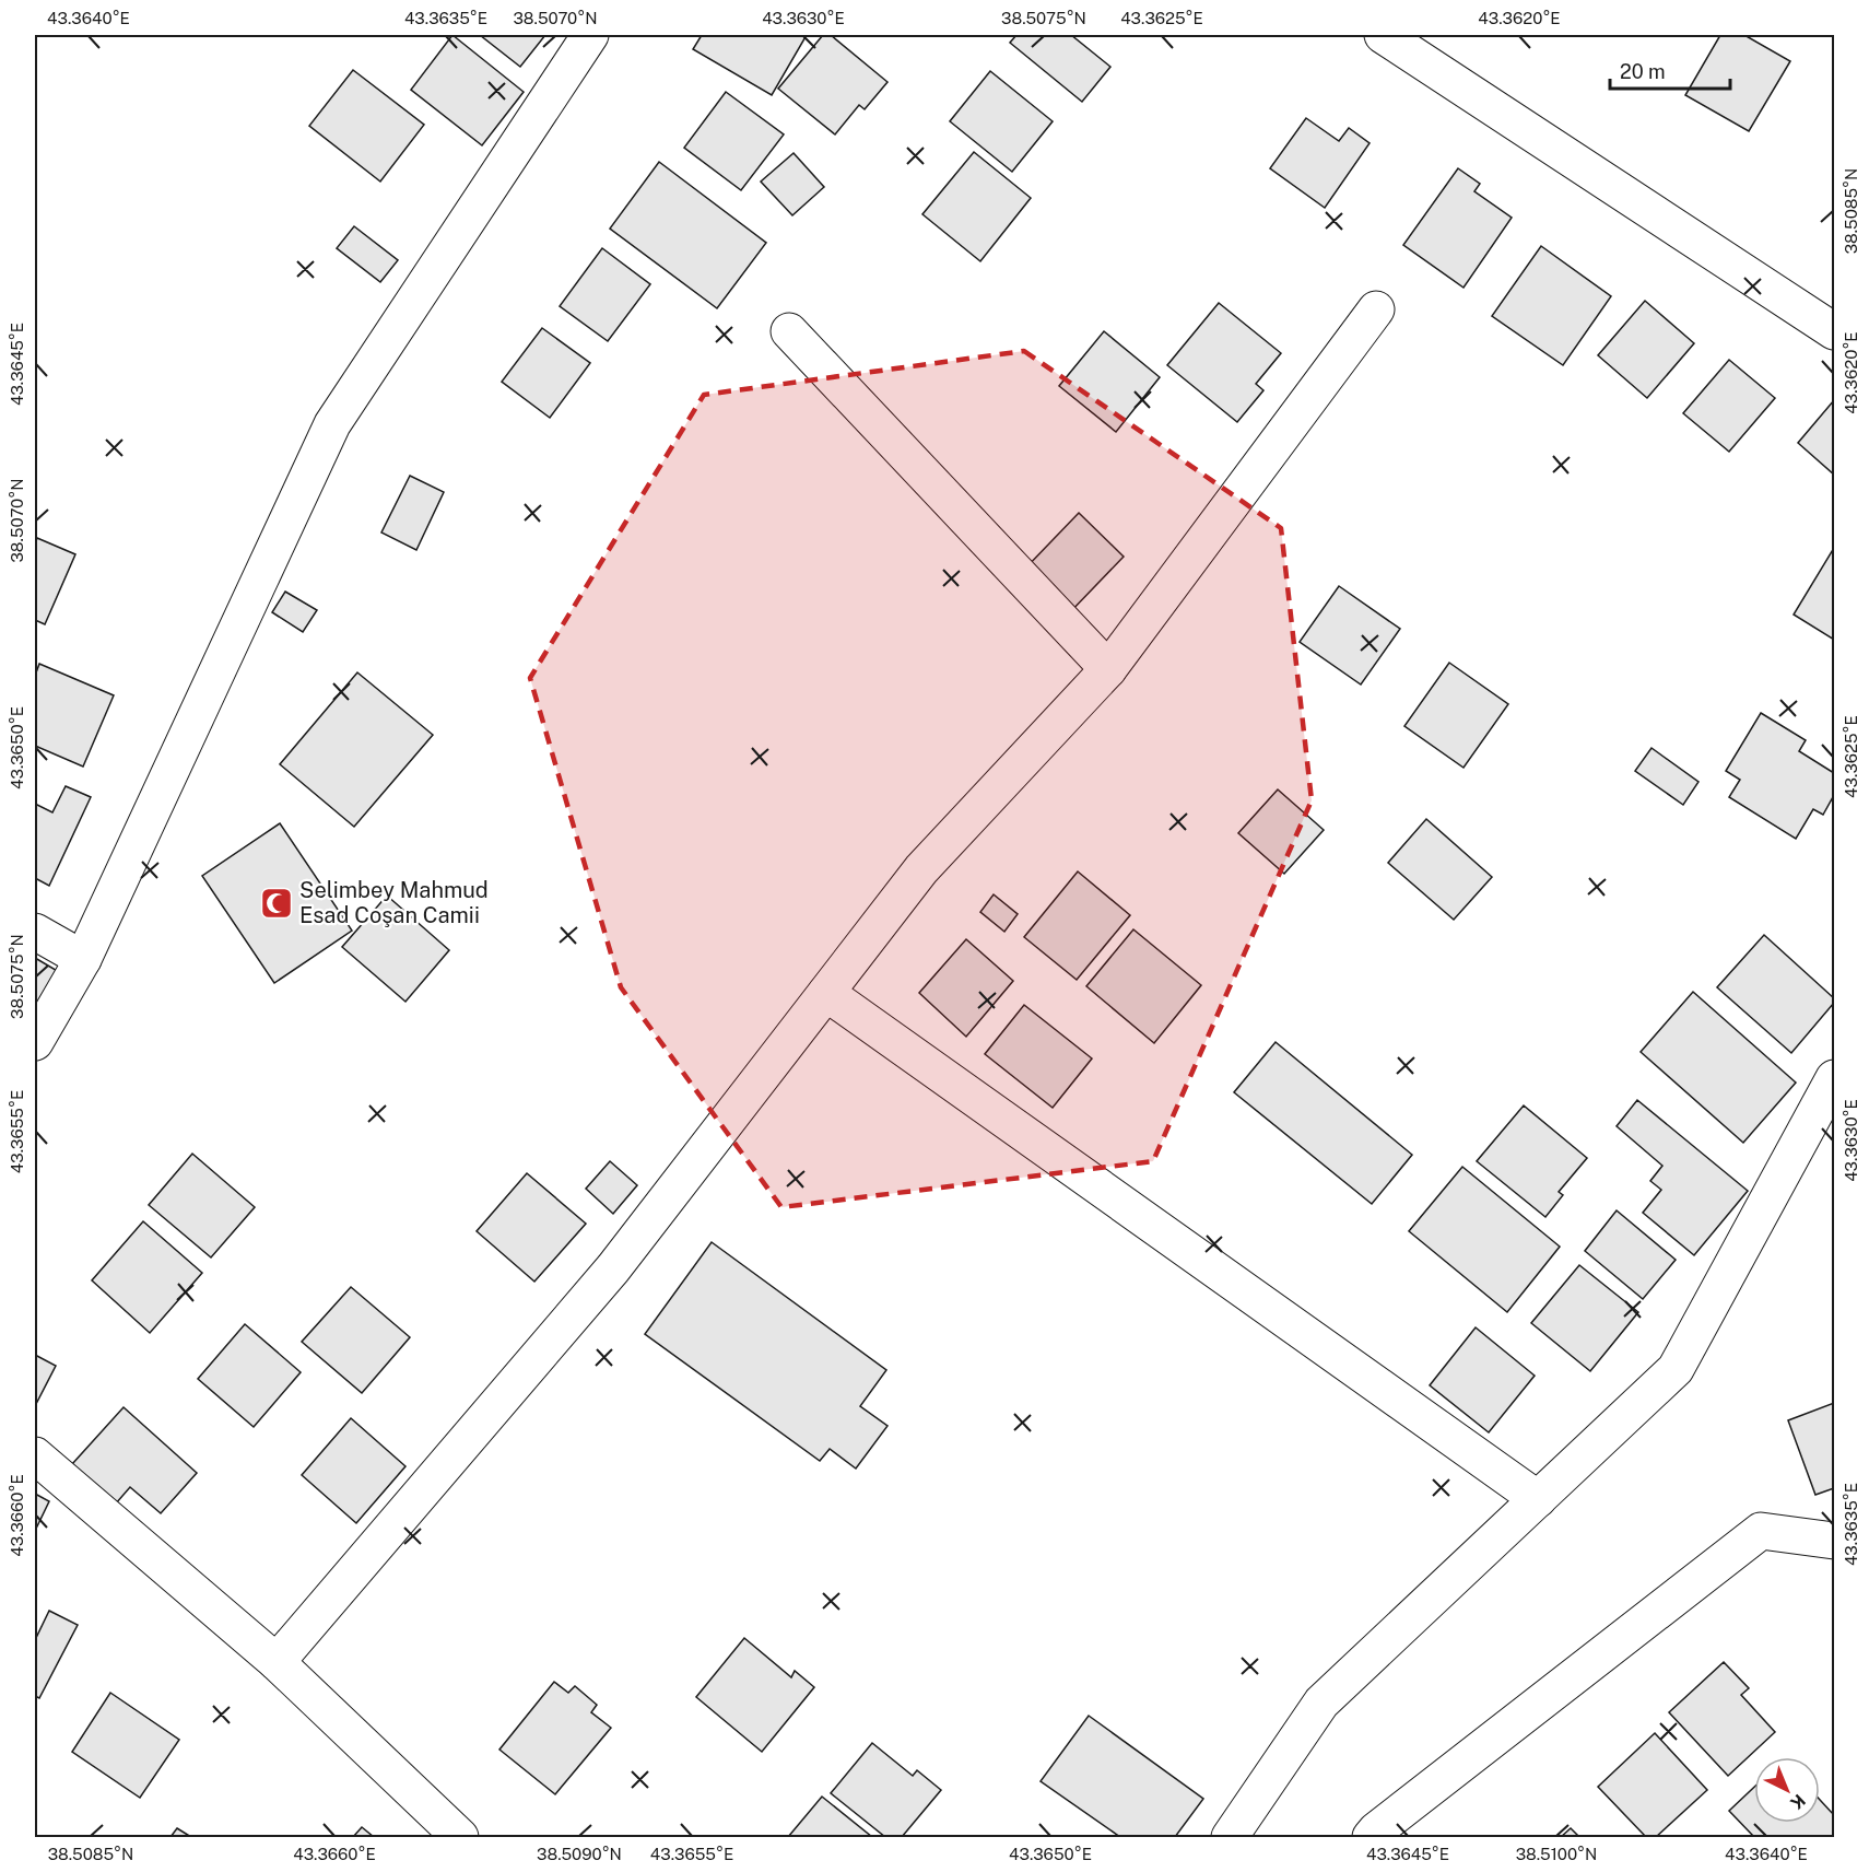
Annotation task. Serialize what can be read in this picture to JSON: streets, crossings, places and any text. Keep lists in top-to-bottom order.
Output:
{
  "places": {
    "mosque": ["Selimbey Mahmud Esad Coşan Camii"]
  },
  "scale_bar": "20 m",
  "north": "bottom right",
  "coordinates": [
    "43.3640°E",
    "43.3635°E",
    "38.5070°N",
    "43.3630°E",
    "38.5075°N",
    "43.3625°E",
    "43.3620°E",
    "38.5085°N",
    "43.3645°E",
    "43.3650°E",
    "43.3655°E",
    "43.3660°E",
    "38.5090°N",
    "38.5100°N"
  ]
}
